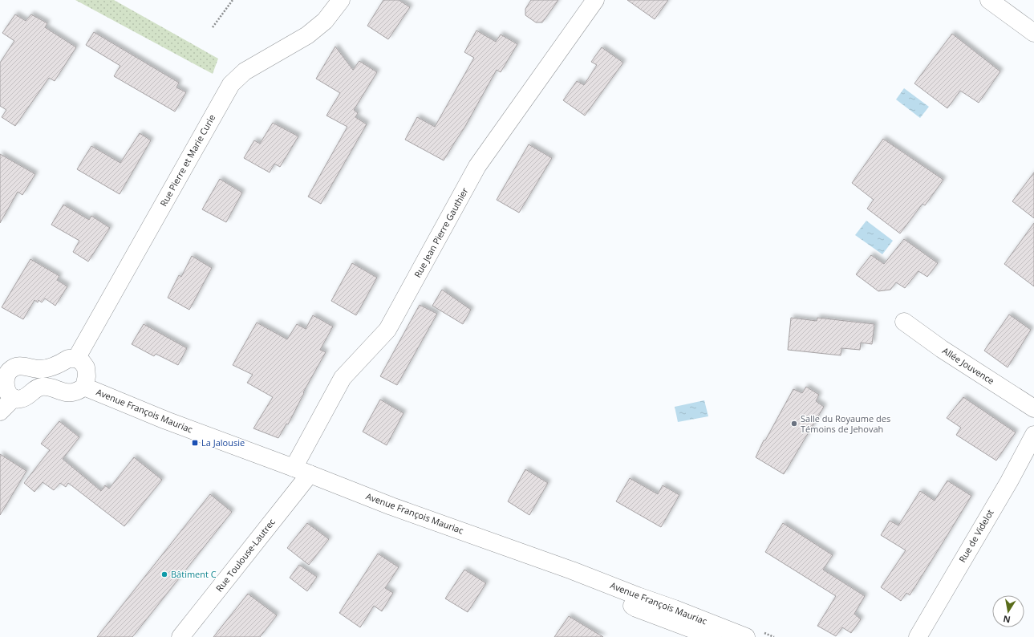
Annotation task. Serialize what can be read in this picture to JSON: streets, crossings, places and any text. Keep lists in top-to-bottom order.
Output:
{
  "streets": {
    "street": [
      "Rue Pierre et Marie Curie",
      "Rue Jean Pierre Gauthier",
      "Allée Jouvence",
      "Avenue François Mauriac",
      "Rue de Videlot",
      "Rue Toulouse-Lautrec"
    ]
  },
  "crossings": [
    ["Rue Jean Pierre Gauthier", "Avenue François Mauriac"],
    ["Rue Jean Pierre Gauthier", "Rue Toulouse-Lautrec"],
    ["Avenue François Mauriac", "Rue Toulouse-Lautrec"]
  ],
  "places": {
    "other": ["Salle du Royaume des Témoins de Jehovah", "Bâtiment C"],
    "transit": ["La Jalousie"]
  },
  "north": "bottom"
}
